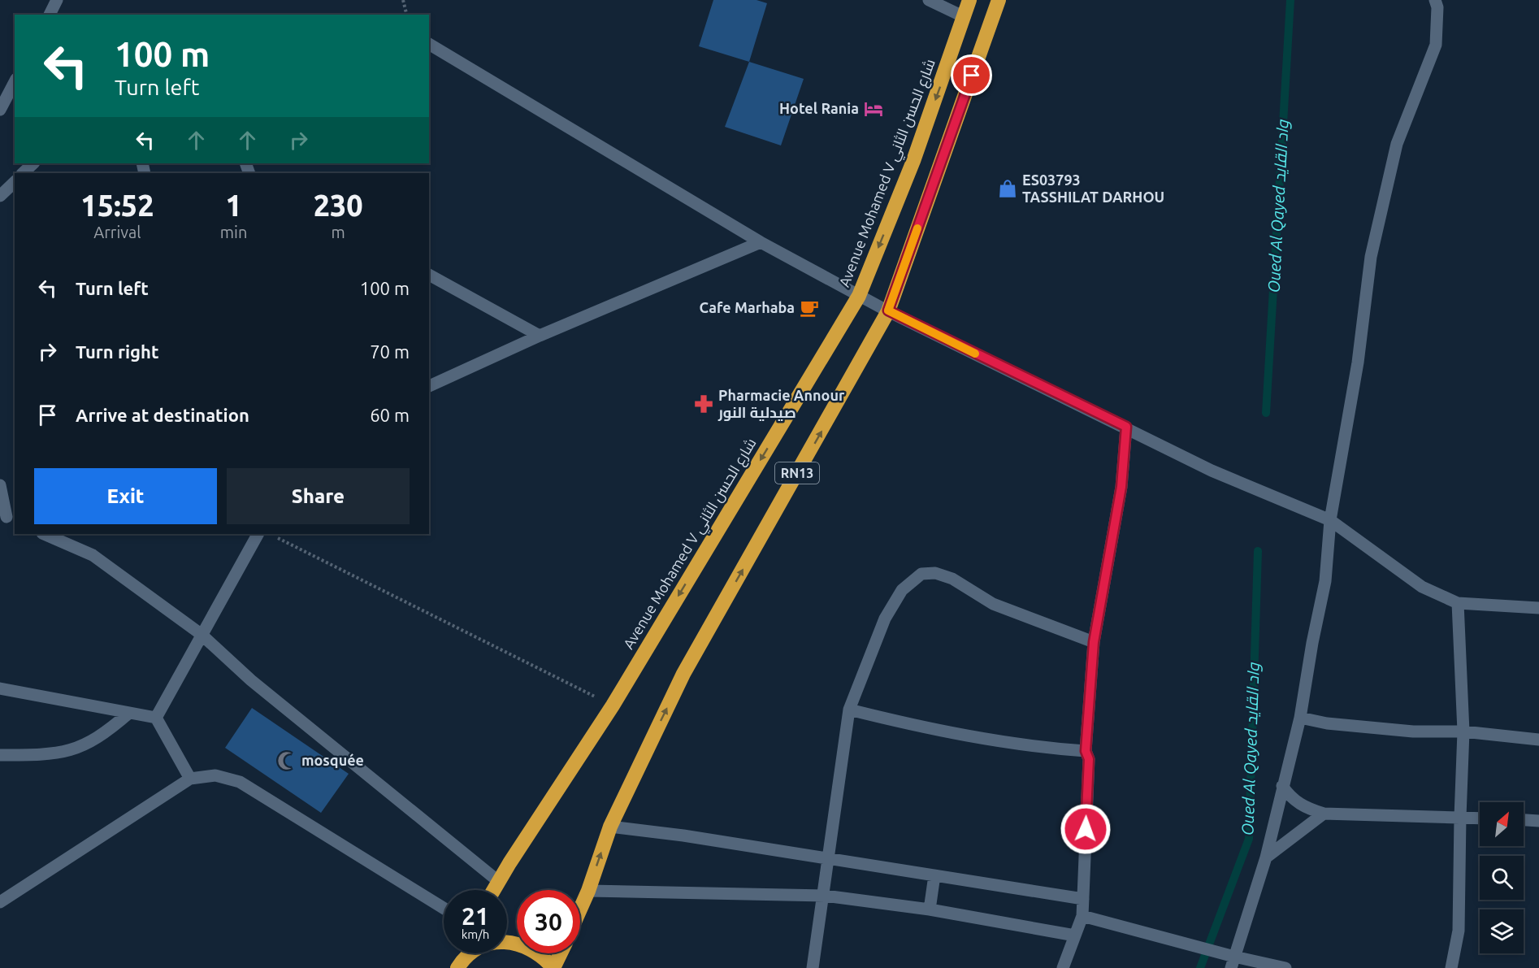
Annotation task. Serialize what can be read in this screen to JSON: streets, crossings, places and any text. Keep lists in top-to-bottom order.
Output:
{
  "streets": {
    "highway": ["Avenue Mohamed V شارع الحسن الثاني", "RN13"]
  },
  "water": ["Oued Al Qayed واد القايد"],
  "places": {
    "hotel": ["Hotel Rania"],
    "shop": ["ES03793 TASSHILAT DARHOU"],
    "cafe": ["Cafe Marhaba"],
    "pharmacy": ["Pharmacie Annour صيدلية النور"],
    "mosque": ["mosquée"]
  },
  "north": "top right",
  "page": {
    "turn": ["100 m", "Turn left"],
    "eta": [
      "15:52",
      "Arrival",
      "1",
      "min",
      "230",
      "m"
    ],
    "list": [
      {
        "name": "Turn left",
        "value": "100 m"
      },
      {
        "name": "Turn right",
        "value": "70 m"
      },
      {
        "name": "Arrive at destination",
        "value": "60 m"
      }
    ],
    "buttons": ["Exit", "Share"],
    "speed": "21 km/h",
    "limit": "30"
  }
}
